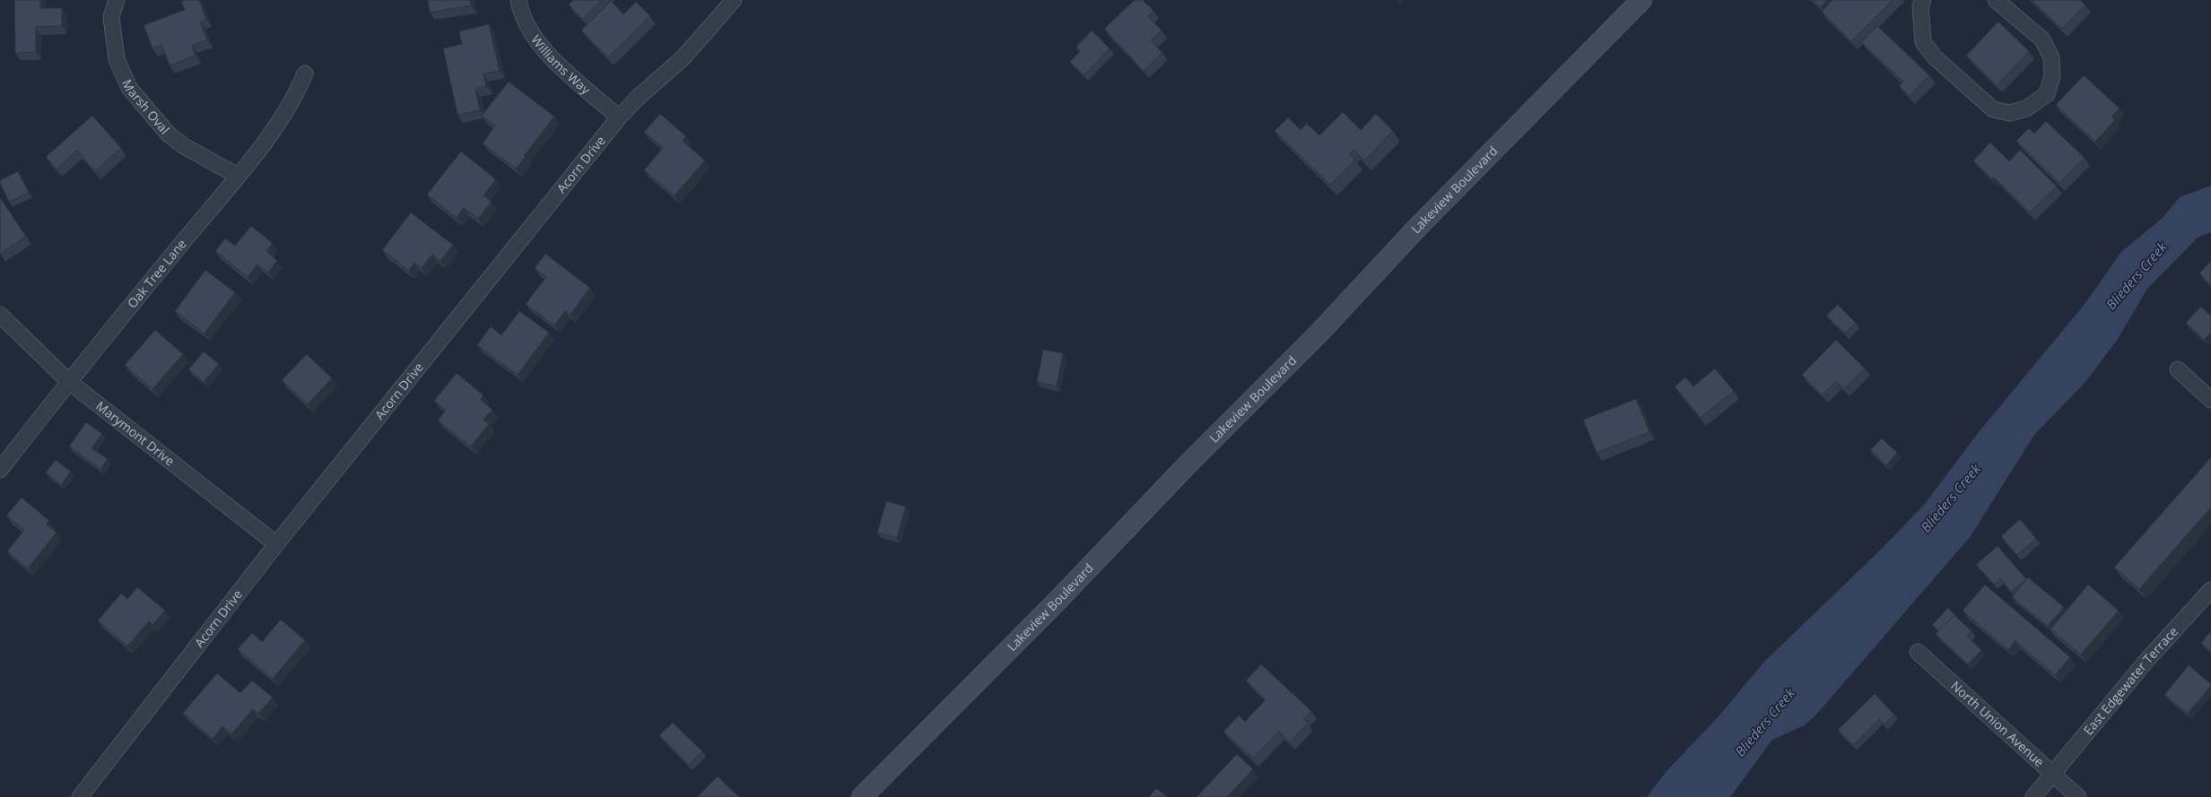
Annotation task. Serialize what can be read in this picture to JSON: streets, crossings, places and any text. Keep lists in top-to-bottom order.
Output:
{
  "streets": {
    "street": [
      "Williams Way",
      "Marsh Oval",
      "Acorn Drive",
      "Lakeview Boulevard",
      "Oak Tree Lane",
      "Marymont Drive",
      "East Edgewater Terrace",
      "North Union Avenue"
    ]
  },
  "crossings": [
    ["Williams Way", "Acorn Drive"],
    ["Marsh Oval", "Oak Tree Lane"],
    ["Acorn Drive", "Marymont Drive"],
    ["Oak Tree Lane", "Marymont Drive"],
    ["East Edgewater Terrace", "North Union Avenue"]
  ],
  "water": ["Blieders Creek"]
}
